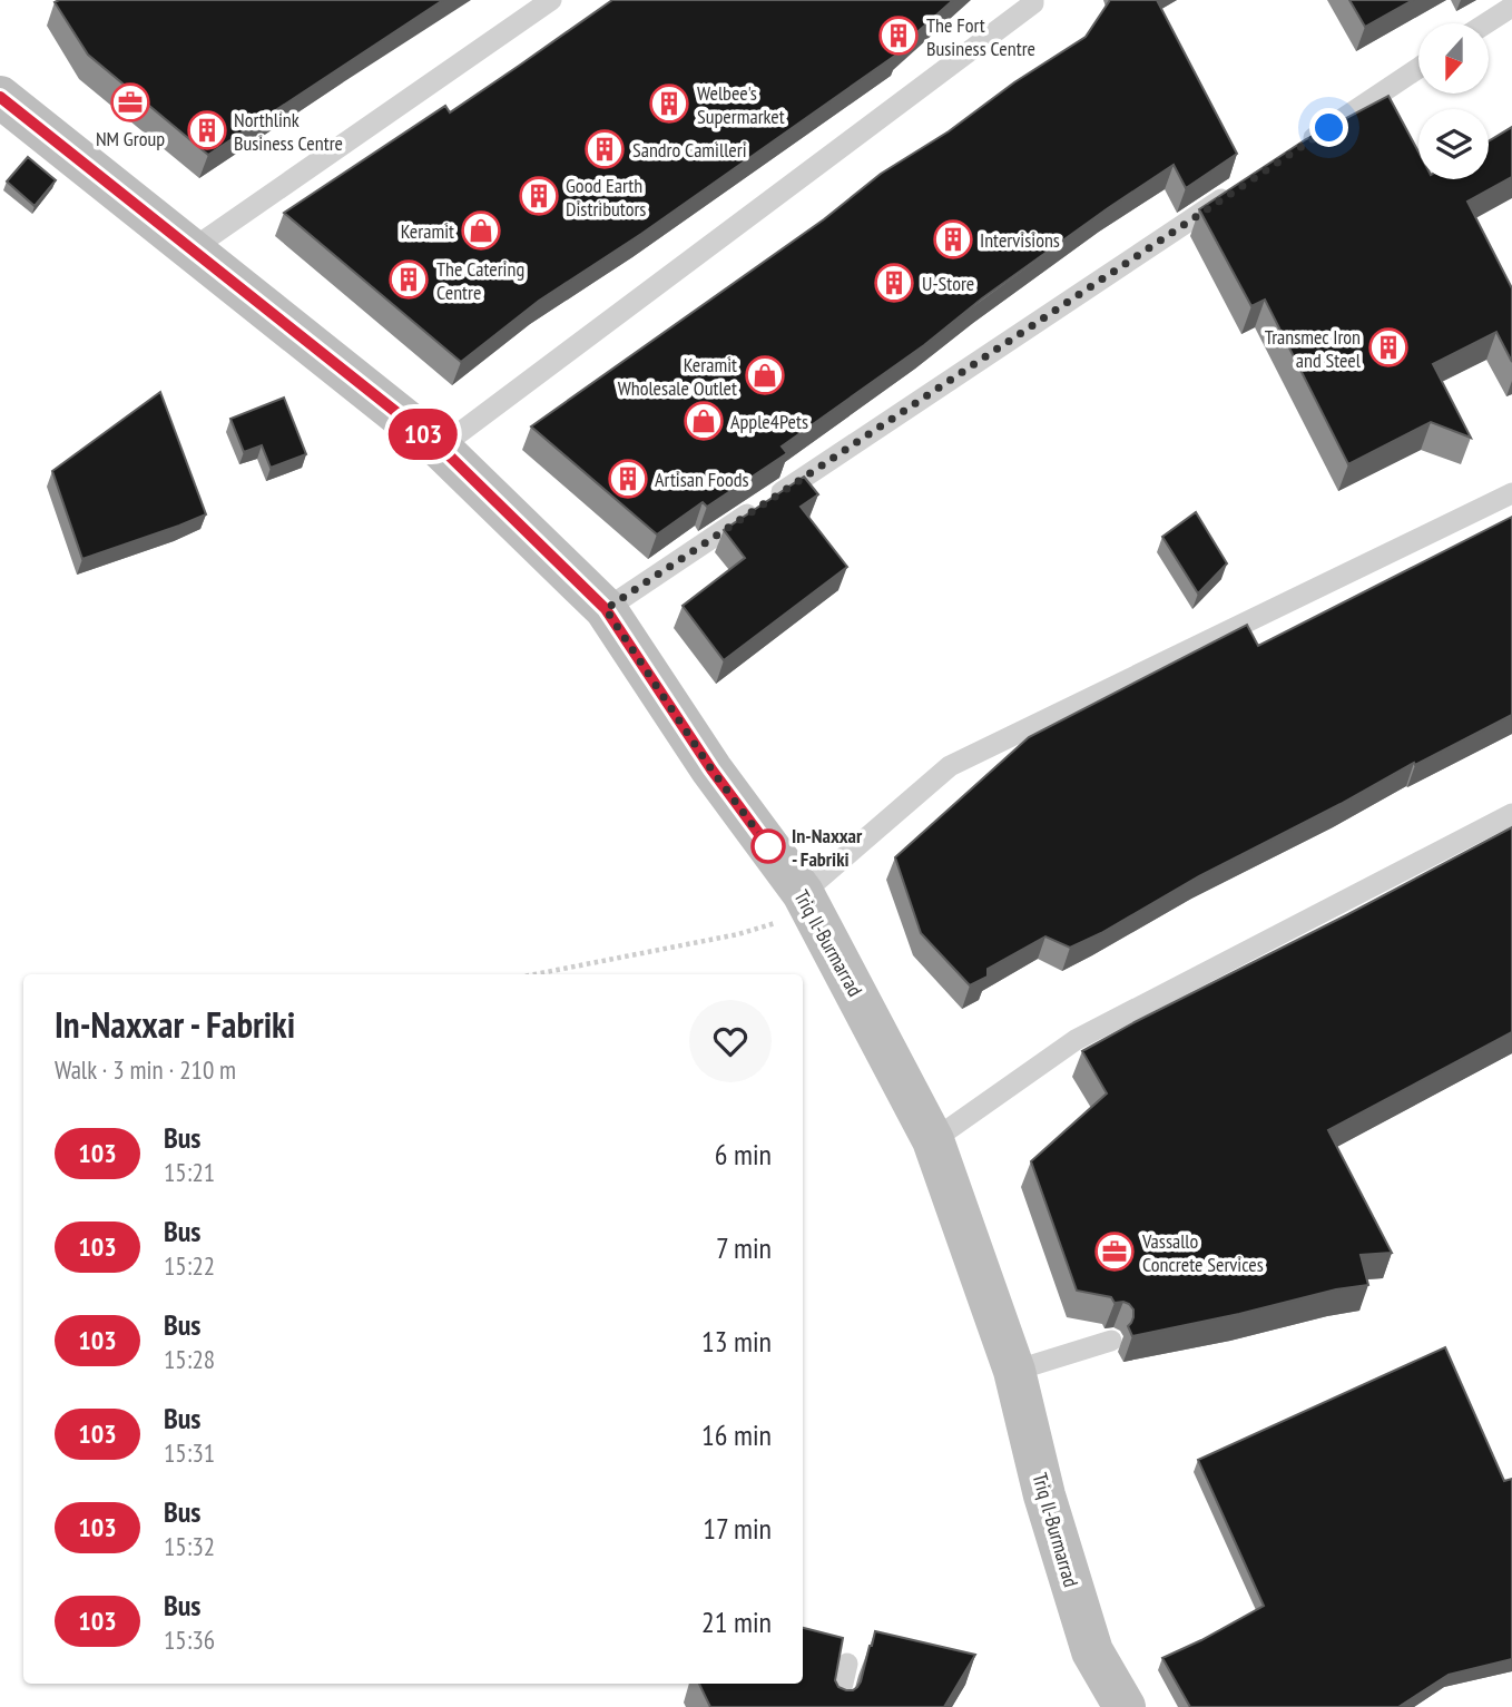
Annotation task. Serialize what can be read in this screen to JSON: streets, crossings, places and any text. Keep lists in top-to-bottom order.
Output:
{
  "streets": {
    "street": ["Triq Il-Burmarrad"]
  },
  "places": {
    "building": [
      "The Fort Business Centre",
      "Welbee's Supermarket",
      "Northlink Business Centre",
      "Sandro Camilleri",
      "Good Earth Distributors",
      "Intervisions",
      "The Catering Centre",
      "U-Store",
      "Transmec Iron and Steel",
      "Artisan Foods"
    ],
    "office": ["NM Group", "Vassallo Concrete Services"],
    "shop": ["Keramit", "Keramit Wholesale Outlet", "Apple4Pets"],
    "other": ["In-Naxxar - Fabriki"]
  },
  "lines": ["bus line 103"],
  "north": "bottom",
  "page": {
    "on_map": "103",
    "heading": ["In-Naxxar - Fabriki", "Walk · 3 min · 210 m"],
    "list": [
      {
        "mark": "103",
        "name": "Bus",
        "note": "15:21",
        "value": "6 min"
      },
      {
        "mark": "103",
        "name": "Bus",
        "note": "15:22",
        "value": "7 min"
      },
      {
        "mark": "103",
        "name": "Bus",
        "note": "15:28",
        "value": "13 min"
      },
      {
        "mark": "103",
        "name": "Bus",
        "note": "15:31",
        "value": "16 min"
      },
      {
        "mark": "103",
        "name": "Bus",
        "note": "15:32",
        "value": "17 min"
      },
      {
        "mark": "103",
        "name": "Bus",
        "note": "15:36",
        "value": "21 min"
      }
    ]
  }
}
